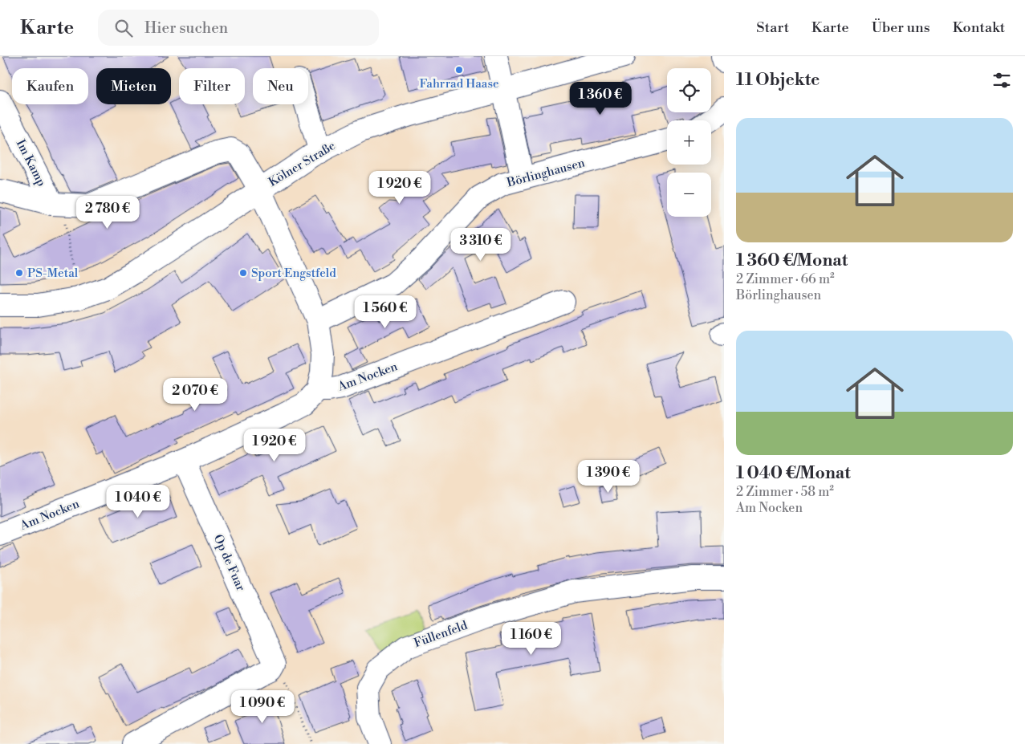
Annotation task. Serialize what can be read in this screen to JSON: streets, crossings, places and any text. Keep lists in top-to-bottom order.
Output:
{
  "streets": {
    "street": [
      "Im Kamp",
      "Kölner Straße",
      "Börlinghausen",
      "Am Nocken",
      "Op de Fuar",
      "Füllenfeld"
    ]
  },
  "crossings": [
    ["Am Nocken", "Op de Fuar"]
  ],
  "places": ["Fahrrad Haase", "PS-Metal", "Sport Engstfeld"],
  "page": {
    "header": "Karte",
    "search": "Hier suchen",
    "nav": [
      "Start",
      "Karte",
      "Über uns",
      "Kontakt"
    ],
    "heading": "11 Objekte",
    "map_buttons": ["+", "−"],
    "chip": [
      "Kaufen",
      "Mieten",
      "Filter",
      "Neu"
    ],
    "price": [
      "1 360 €",
      "1 920 €",
      "2 780 €",
      "3 310 €",
      "1 560 €",
      "2 070 €",
      "1 920 €",
      "1 390 €",
      "1 040 €",
      "1 160 €",
      "1 090 €"
    ],
    "list": [
      {
        "name": "1 360 €/Monat",
        "note": "2 Zimmer · 66 m² · Börlinghausen"
      },
      {
        "name": "1 040 €/Monat",
        "note": "2 Zimmer · 58 m² · Am Nocken"
      }
    ]
  }
}
